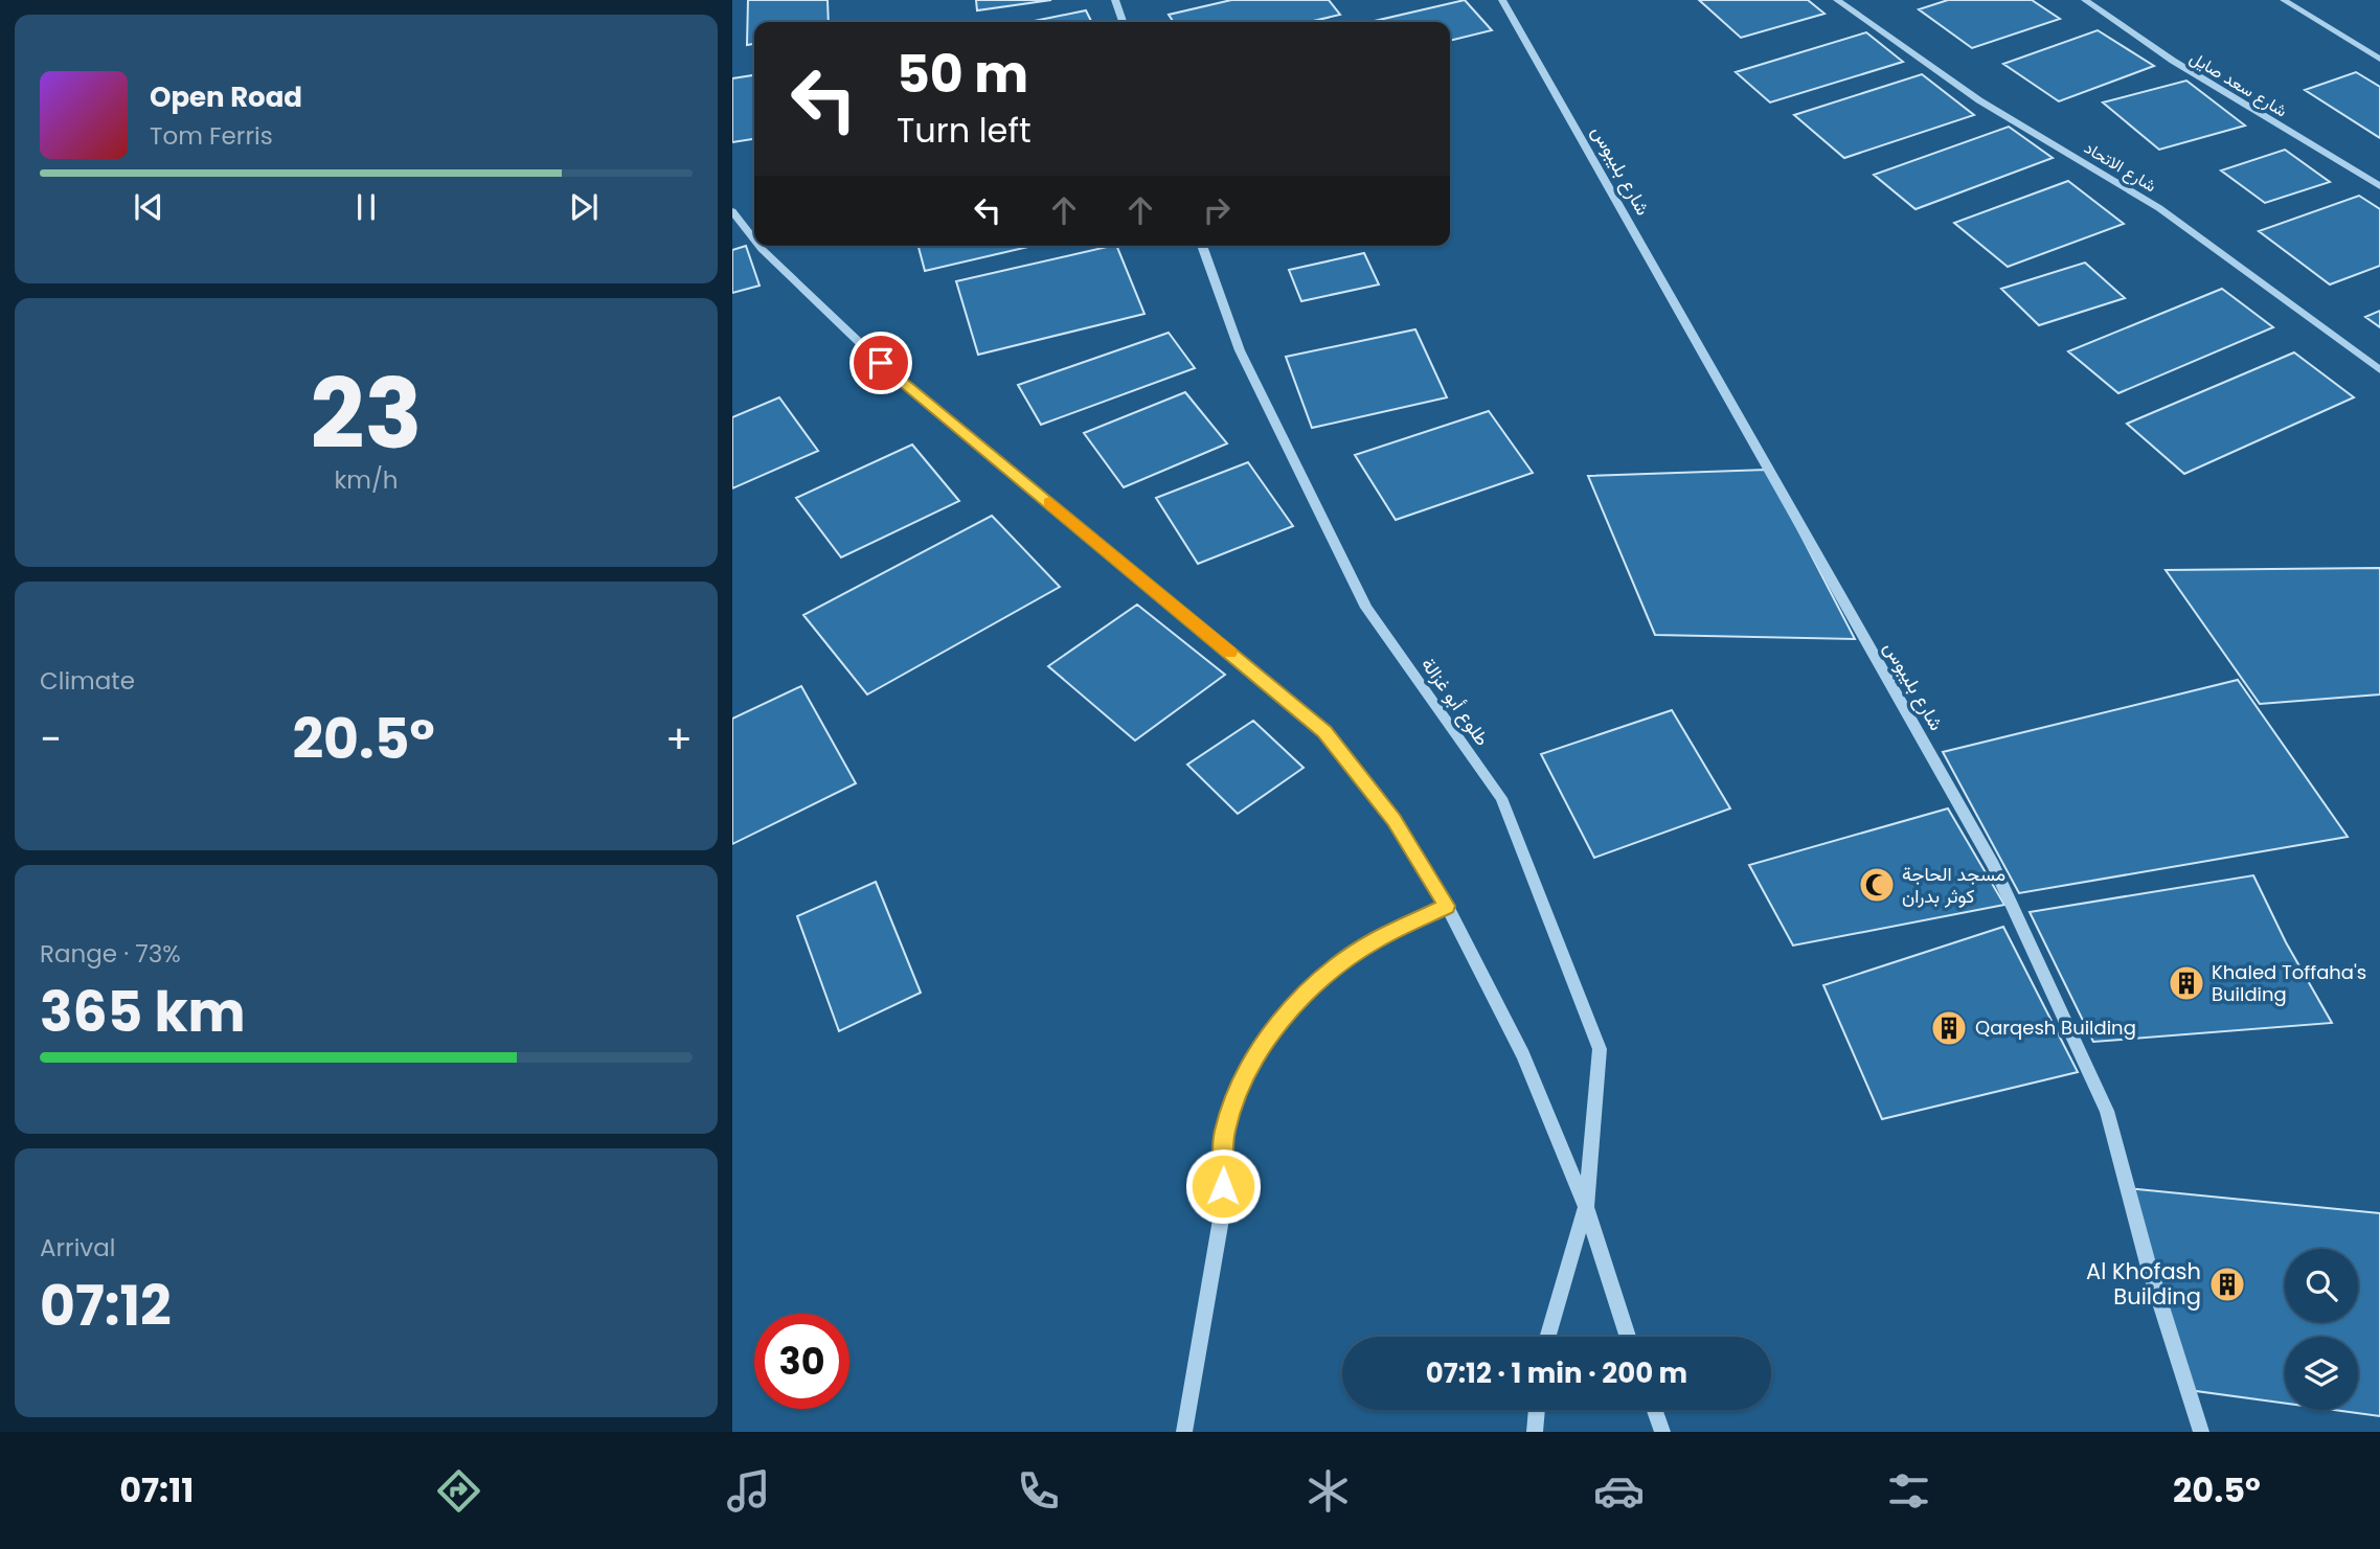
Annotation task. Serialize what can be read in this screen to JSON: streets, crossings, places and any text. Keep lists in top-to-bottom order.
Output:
{
  "streets": {
    "street": [
      "شارع سعد صايل",
      "شارع الاتحاد",
      "شارع بليبوس",
      "طلوع أبو غزالة"
    ]
  },
  "places": {
    "mosque": ["مسجد الحاجة كوثر بدران"],
    "building": ["Khaled Toffaha's Building", "Qarqesh Building", "Al Khofash Building"]
  },
  "page": {
    "turn": ["50 m", "Turn left"],
    "song": ["Open Road", "Tom Ferris"],
    "tile": [
      ["23", "km/h"],
      "Climate",
      ["Range · 73%", "365 km"],
      ["Arrival", "07:12"]
    ],
    "heat": ["−", "20.5°", "+"],
    "limit": "30",
    "trip": "07:12 · 1 min · 200 m",
    "tabs": ["07:11", "20.5°"]
  }
}
